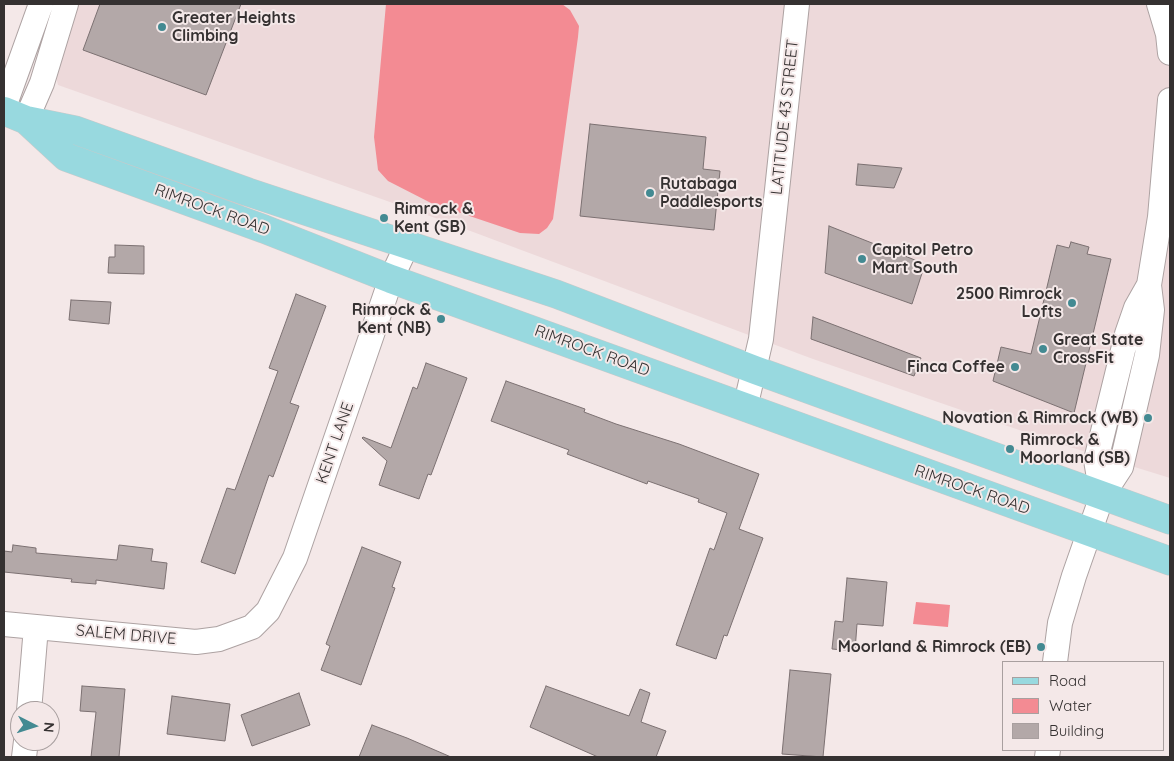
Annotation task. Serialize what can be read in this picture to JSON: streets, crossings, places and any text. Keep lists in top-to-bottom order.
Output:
{
  "streets": {
    "main road": ["RIMROCK ROAD"],
    "street": ["LATITUDE 43 STREET", "KENT LANE", "SALEM DRIVE"]
  },
  "crossings": [
    ["LATITUDE 43 STREET", "RIMROCK ROAD"],
    ["RIMROCK ROAD", "KENT LANE"],
    ["KENT LANE", "SALEM DRIVE"]
  ],
  "places": [
    "Greater Heights Climbing",
    "Rutabaga Paddlesports",
    "Rimrock & Kent (SB)",
    "Capitol Petro Mart South",
    "2500 Rimrock Lofts",
    "Rimrock & Kent (NB)",
    "Great State CrossFit",
    "Finca Coffee",
    "Novation & Rimrock (WB)",
    "Rimrock & Moorland (SB)",
    "Moorland & Rimrock (EB)"
  ],
  "legend": ["Road", "Water", "Building"],
  "north": "right"
}
